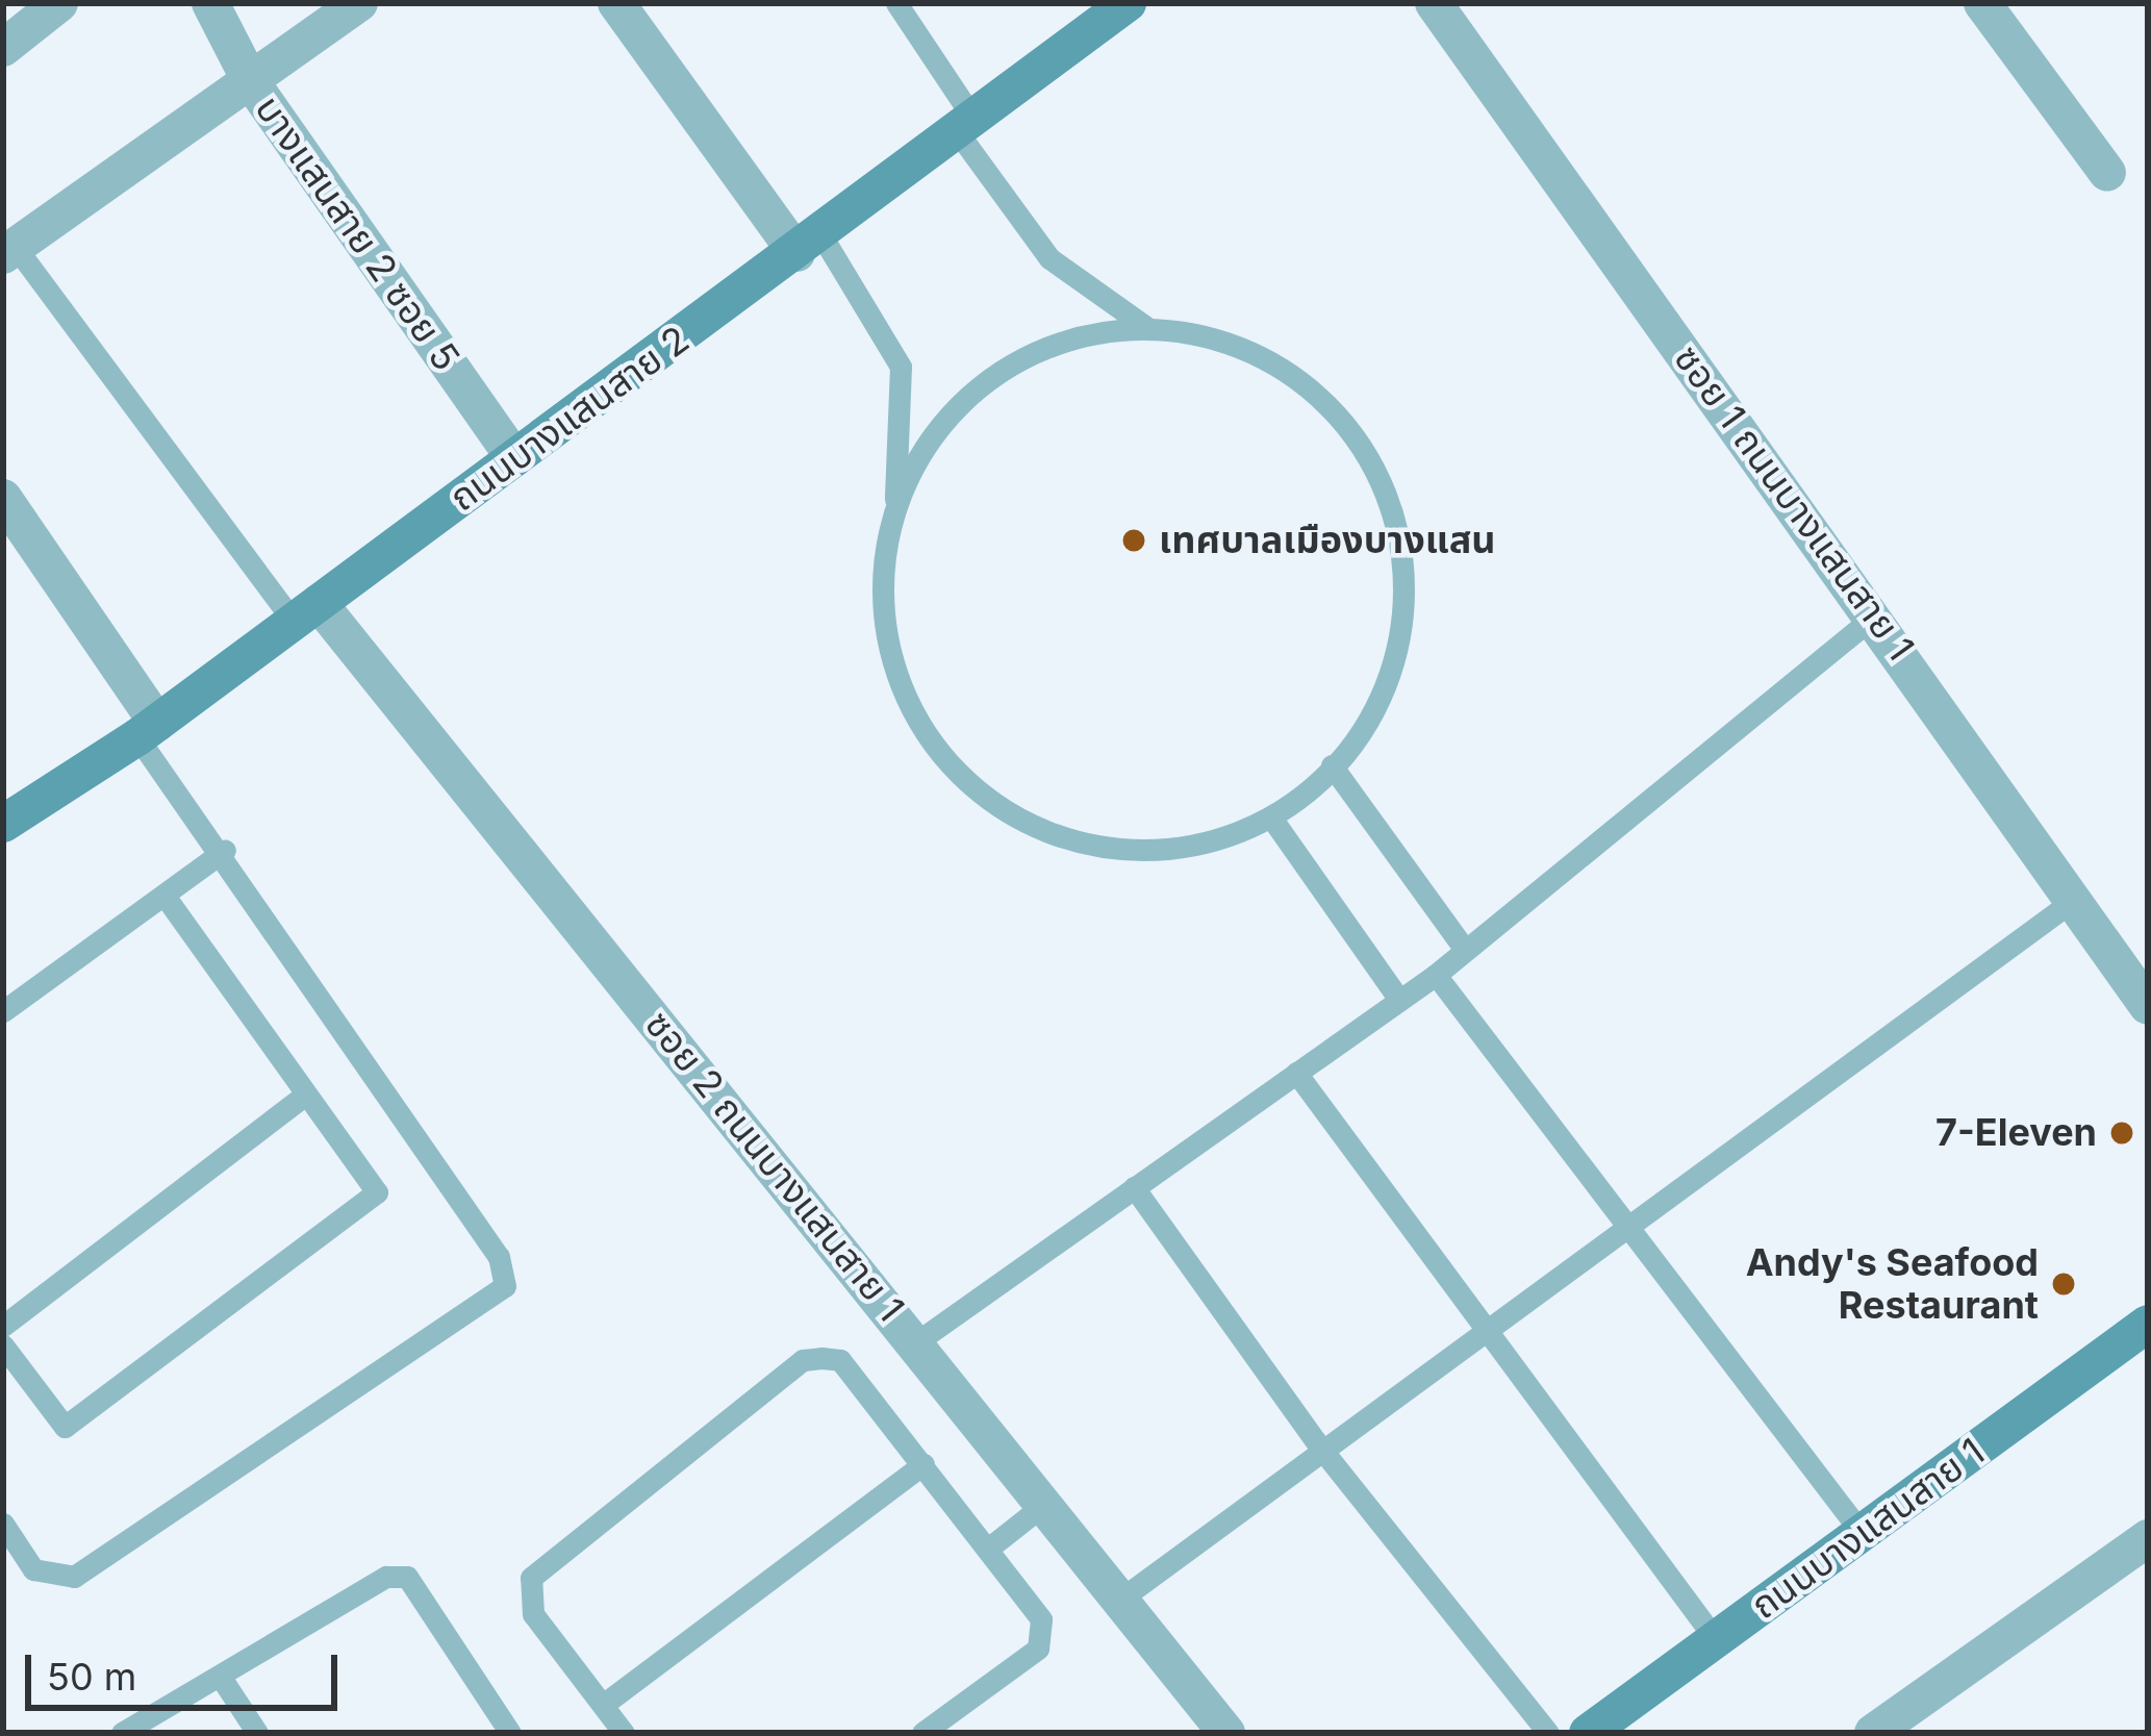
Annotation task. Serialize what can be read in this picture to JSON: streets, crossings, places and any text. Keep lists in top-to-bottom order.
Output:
{
  "streets": {
    "main road": ["ถนนบางแสนสาย 2", "ถนนบางแสนสาย 1"],
    "street": ["บางแสนสาย 2 ซอย 5", "ซอย 1 ถนนบางแสนสาย 1", "ซอย 2 ถนนบางแสนสาย 1"]
  },
  "crossings": [
    ["บางแสนสาย 2 ซอย 5", "ถนนบางแสนสาย 2"],
    ["ถนนบางแสนสาย 2", "ซอย 2 ถนนบางแสนสาย 1"]
  ],
  "places": ["เทศบาลเมืองบางแสน", "7-Eleven", "Andy's Seafood Restaurant"],
  "scale_bar": "50 m"
}
